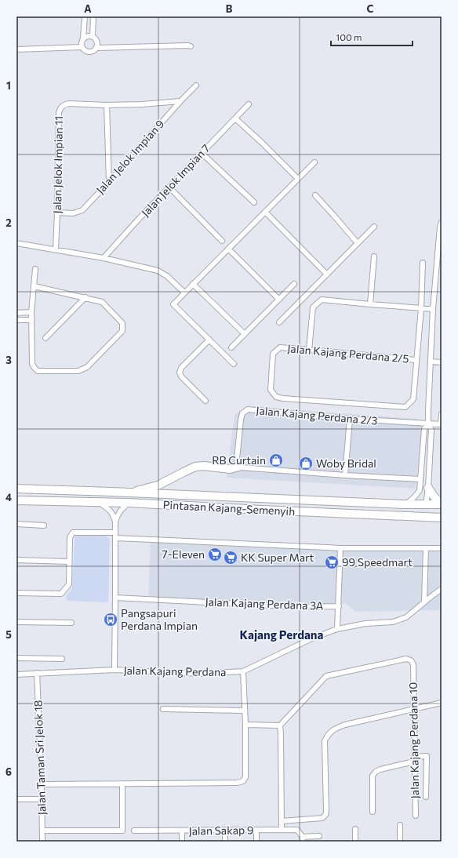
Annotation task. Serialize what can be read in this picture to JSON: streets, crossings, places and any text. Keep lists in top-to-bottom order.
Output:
{
  "streets": {
    "highway": ["Pintasan Kajang-Semenyih"],
    "street": [
      "Jalan Jelok Impian 9",
      "Jalan Jelok Impian 11",
      "Jalan Jelok Impian 7",
      "Jalan Kajang Perdana 2/5",
      "Jalan Kajang Perdana 2/3",
      "Jalan Kajang Perdana 3A",
      "Jalan Kajang Perdana",
      "Jalan Kajang Perdana 10",
      "Jalan Taman Sri Jelok 18",
      "Jalan Sakap 9"
    ]
  },
  "crossings": [
    ["Jalan Jelok Impian 9", "Jalan Jelok Impian 11"],
    ["Jalan Kajang Perdana", "Jalan Taman Sri Jelok 18"]
  ],
  "districts": ["Kajang Perdana"],
  "places": {
    "shop": ["RB Curtain", "Woby Bridal"],
    "supermarket": ["7-Eleven", "KK Super Mart", "99 Speedmart"],
    "bus stop": ["Pangsapuri Perdana Impian"]
  },
  "scale_bar": "100 m",
  "grid": {
    "columns": ["A", "B", "C"],
    "rows": [
      "1",
      "2",
      "3",
      "4",
      "5",
      "6"
    ]
  }
}
